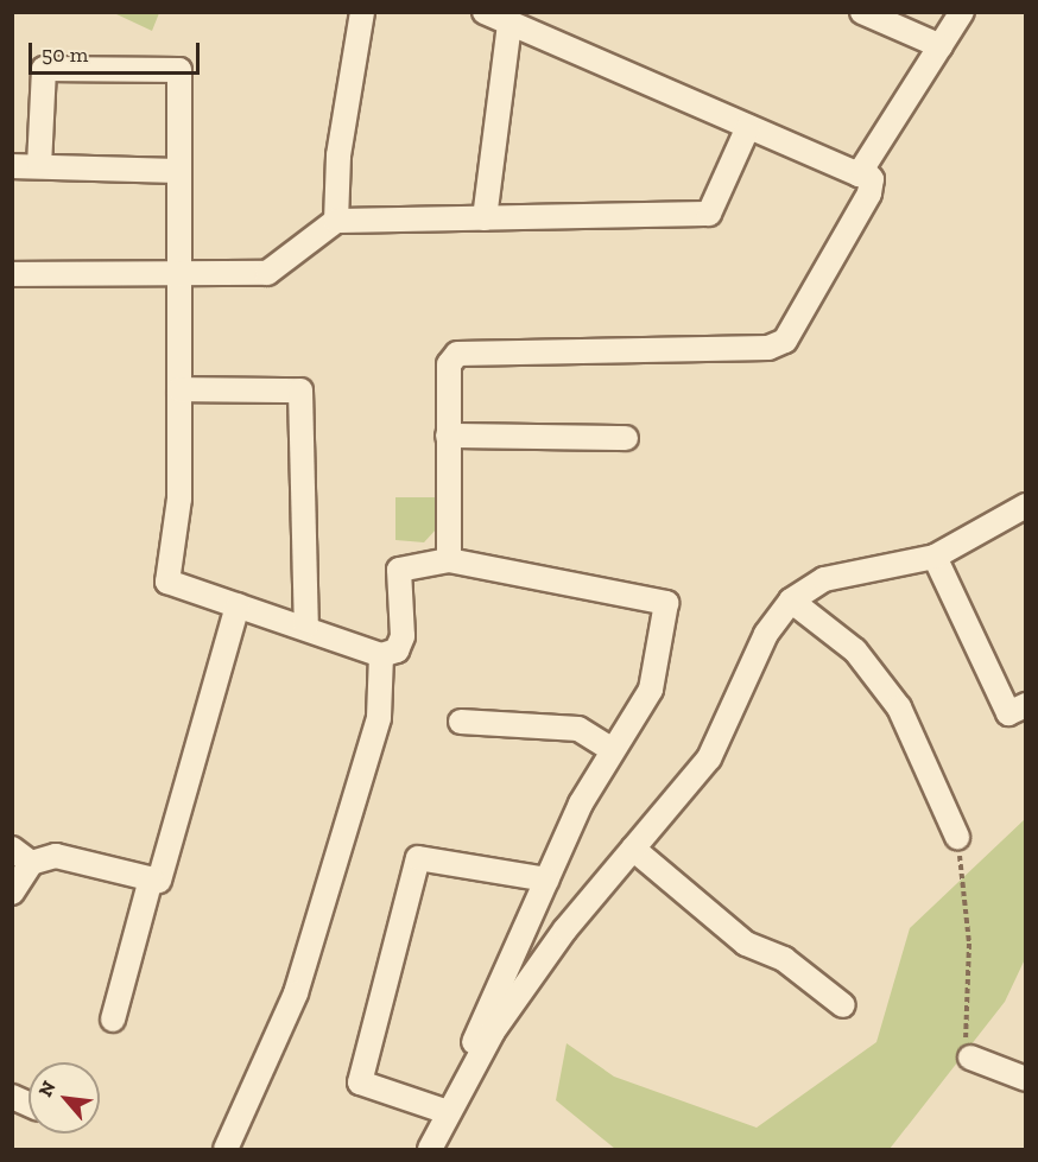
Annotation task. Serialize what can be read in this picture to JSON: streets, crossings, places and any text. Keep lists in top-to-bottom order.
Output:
{
  "scale_bar": "50 m",
  "north": "top left"
}
